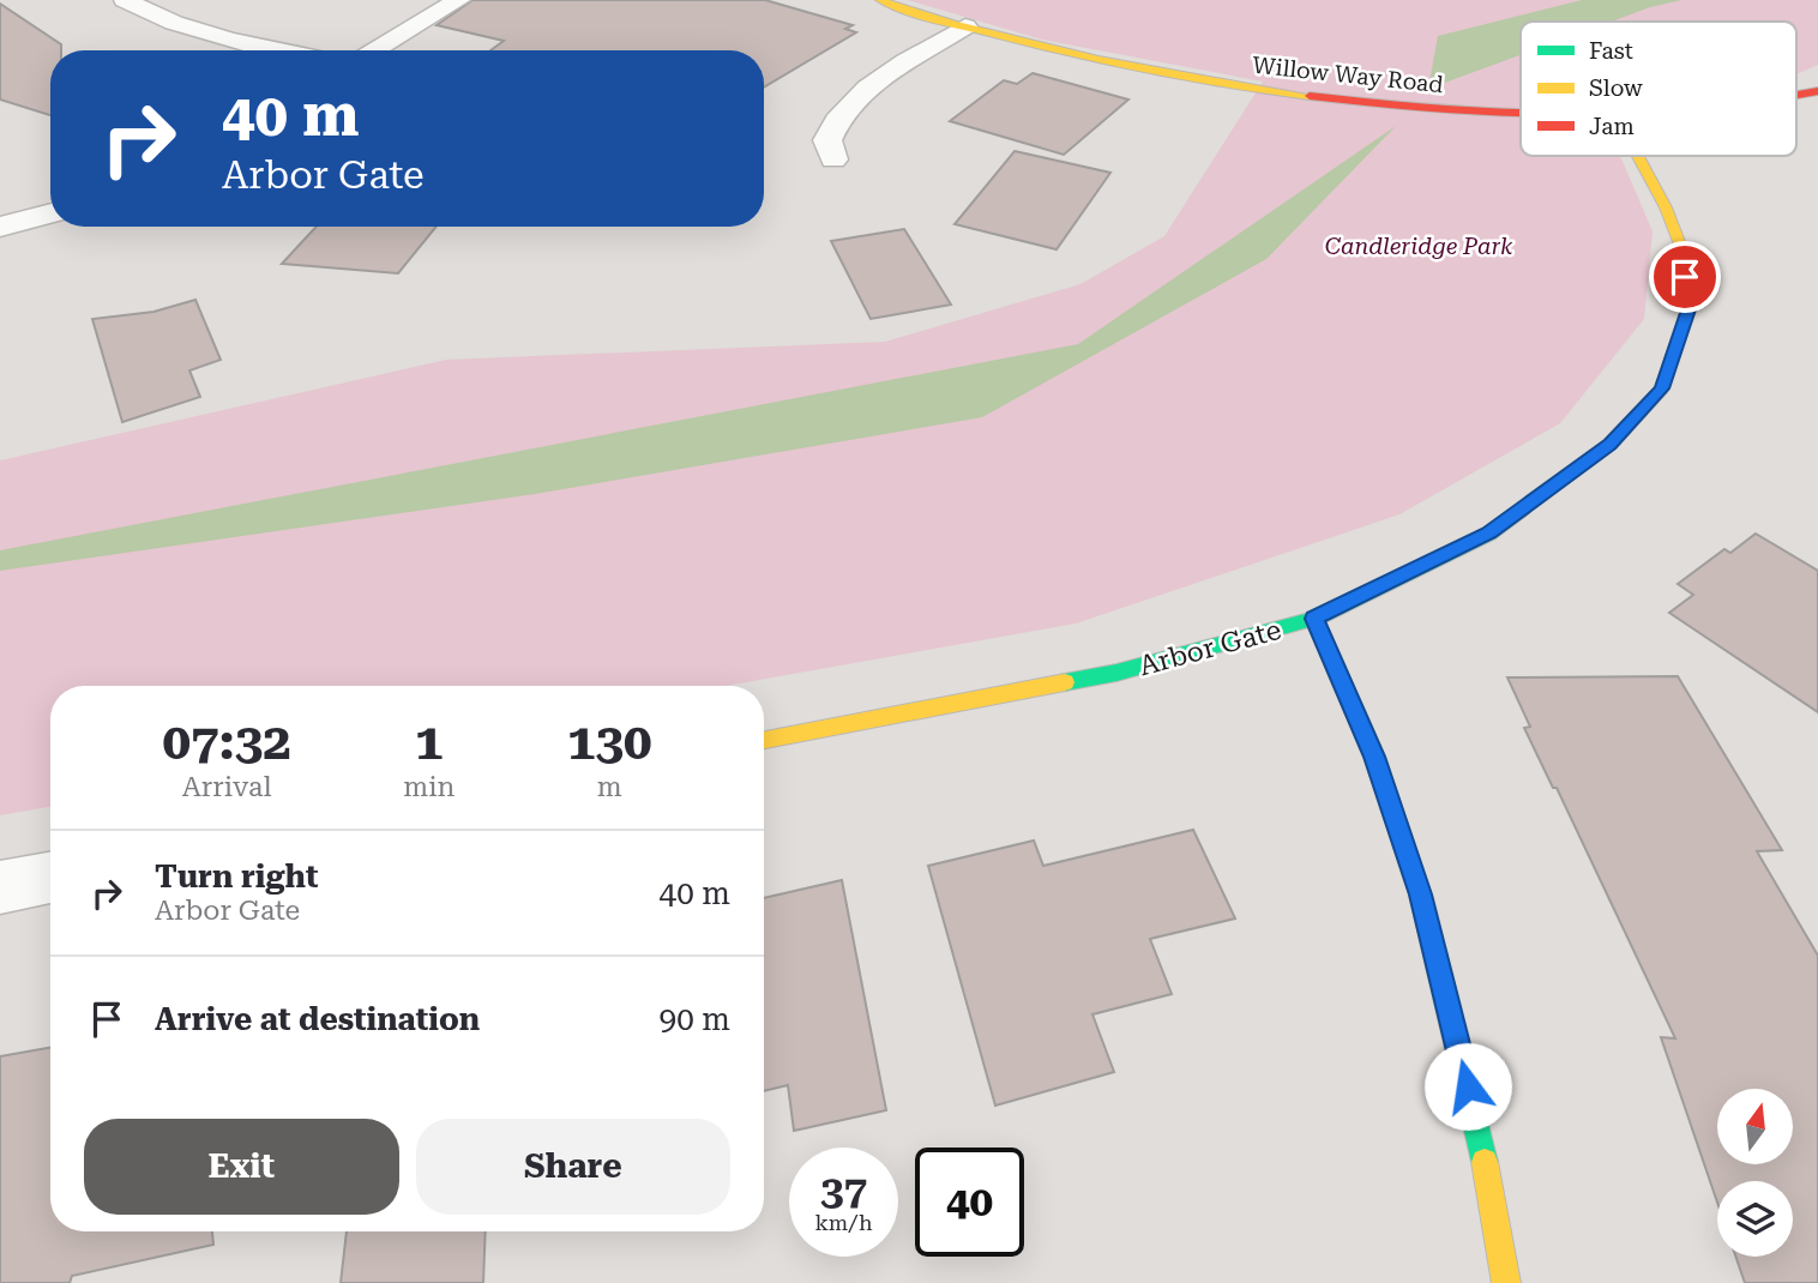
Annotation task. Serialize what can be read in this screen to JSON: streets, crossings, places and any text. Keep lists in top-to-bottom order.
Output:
{
  "streets": {
    "street": ["Willow Way Road", "Arbor Gate"]
  },
  "parks": ["Candleridge Park"],
  "legend": ["Fast", "Slow", "Jam"],
  "north": "top",
  "page": {
    "turn": ["40 m", "Arbor Gate"],
    "eta": [
      "07:32",
      "Arrival",
      "1",
      "min",
      "130",
      "m"
    ],
    "list": [
      {
        "name": "Turn right",
        "note": "Arbor Gate",
        "value": "40 m"
      },
      {
        "name": "Arrive at destination",
        "value": "90 m"
      }
    ],
    "buttons": ["Exit", "Share"],
    "speed": "37 km/h",
    "limit": "40"
  }
}
